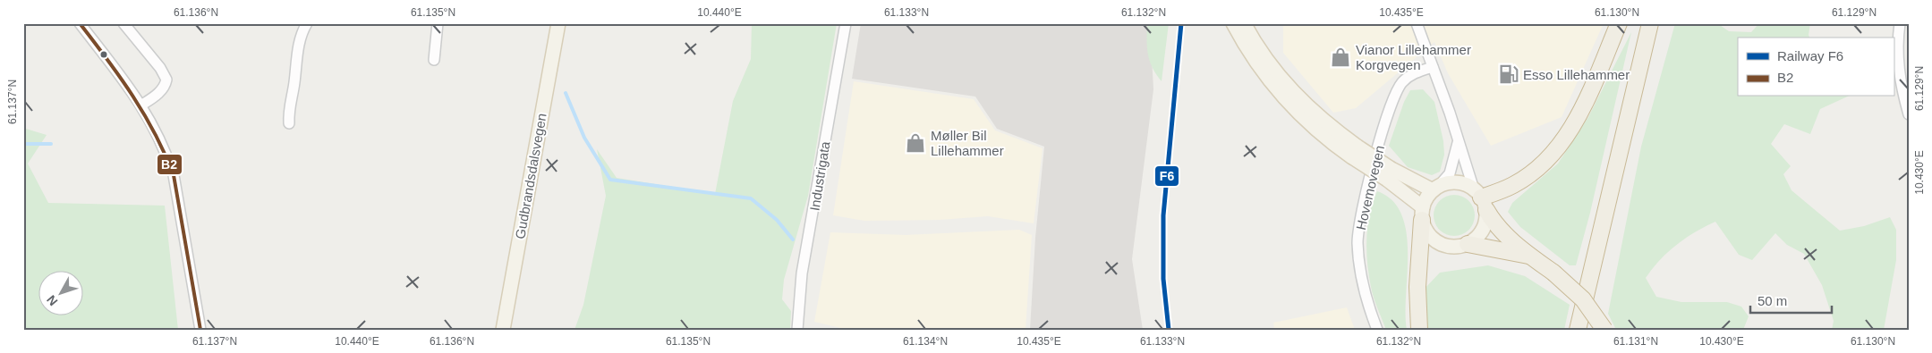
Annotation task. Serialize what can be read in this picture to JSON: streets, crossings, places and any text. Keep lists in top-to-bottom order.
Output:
{
  "streets": {
    "main road": ["Gudbrandsdalsvegen"],
    "street": ["Industrigata", "Hovemovegen"]
  },
  "places": {
    "shop": ["Vianor Lillehammer Korgvegen", "Møller Bil Lillehammer"],
    "fuel station": ["Esso Lillehammer"]
  },
  "lines": ["rail line F6", "transit line B2"],
  "legend": ["Railway F6", "B2"],
  "scale_bar": "50 m",
  "north": "bottom left",
  "coordinates": [
    "61.136°N",
    "61.135°N",
    "10.440°E",
    "61.133°N",
    "61.132°N",
    "10.435°E",
    "61.130°N",
    "61.129°N",
    "61.137°N",
    "10.430°E",
    "61.134°N",
    "61.131°N"
  ]
}
